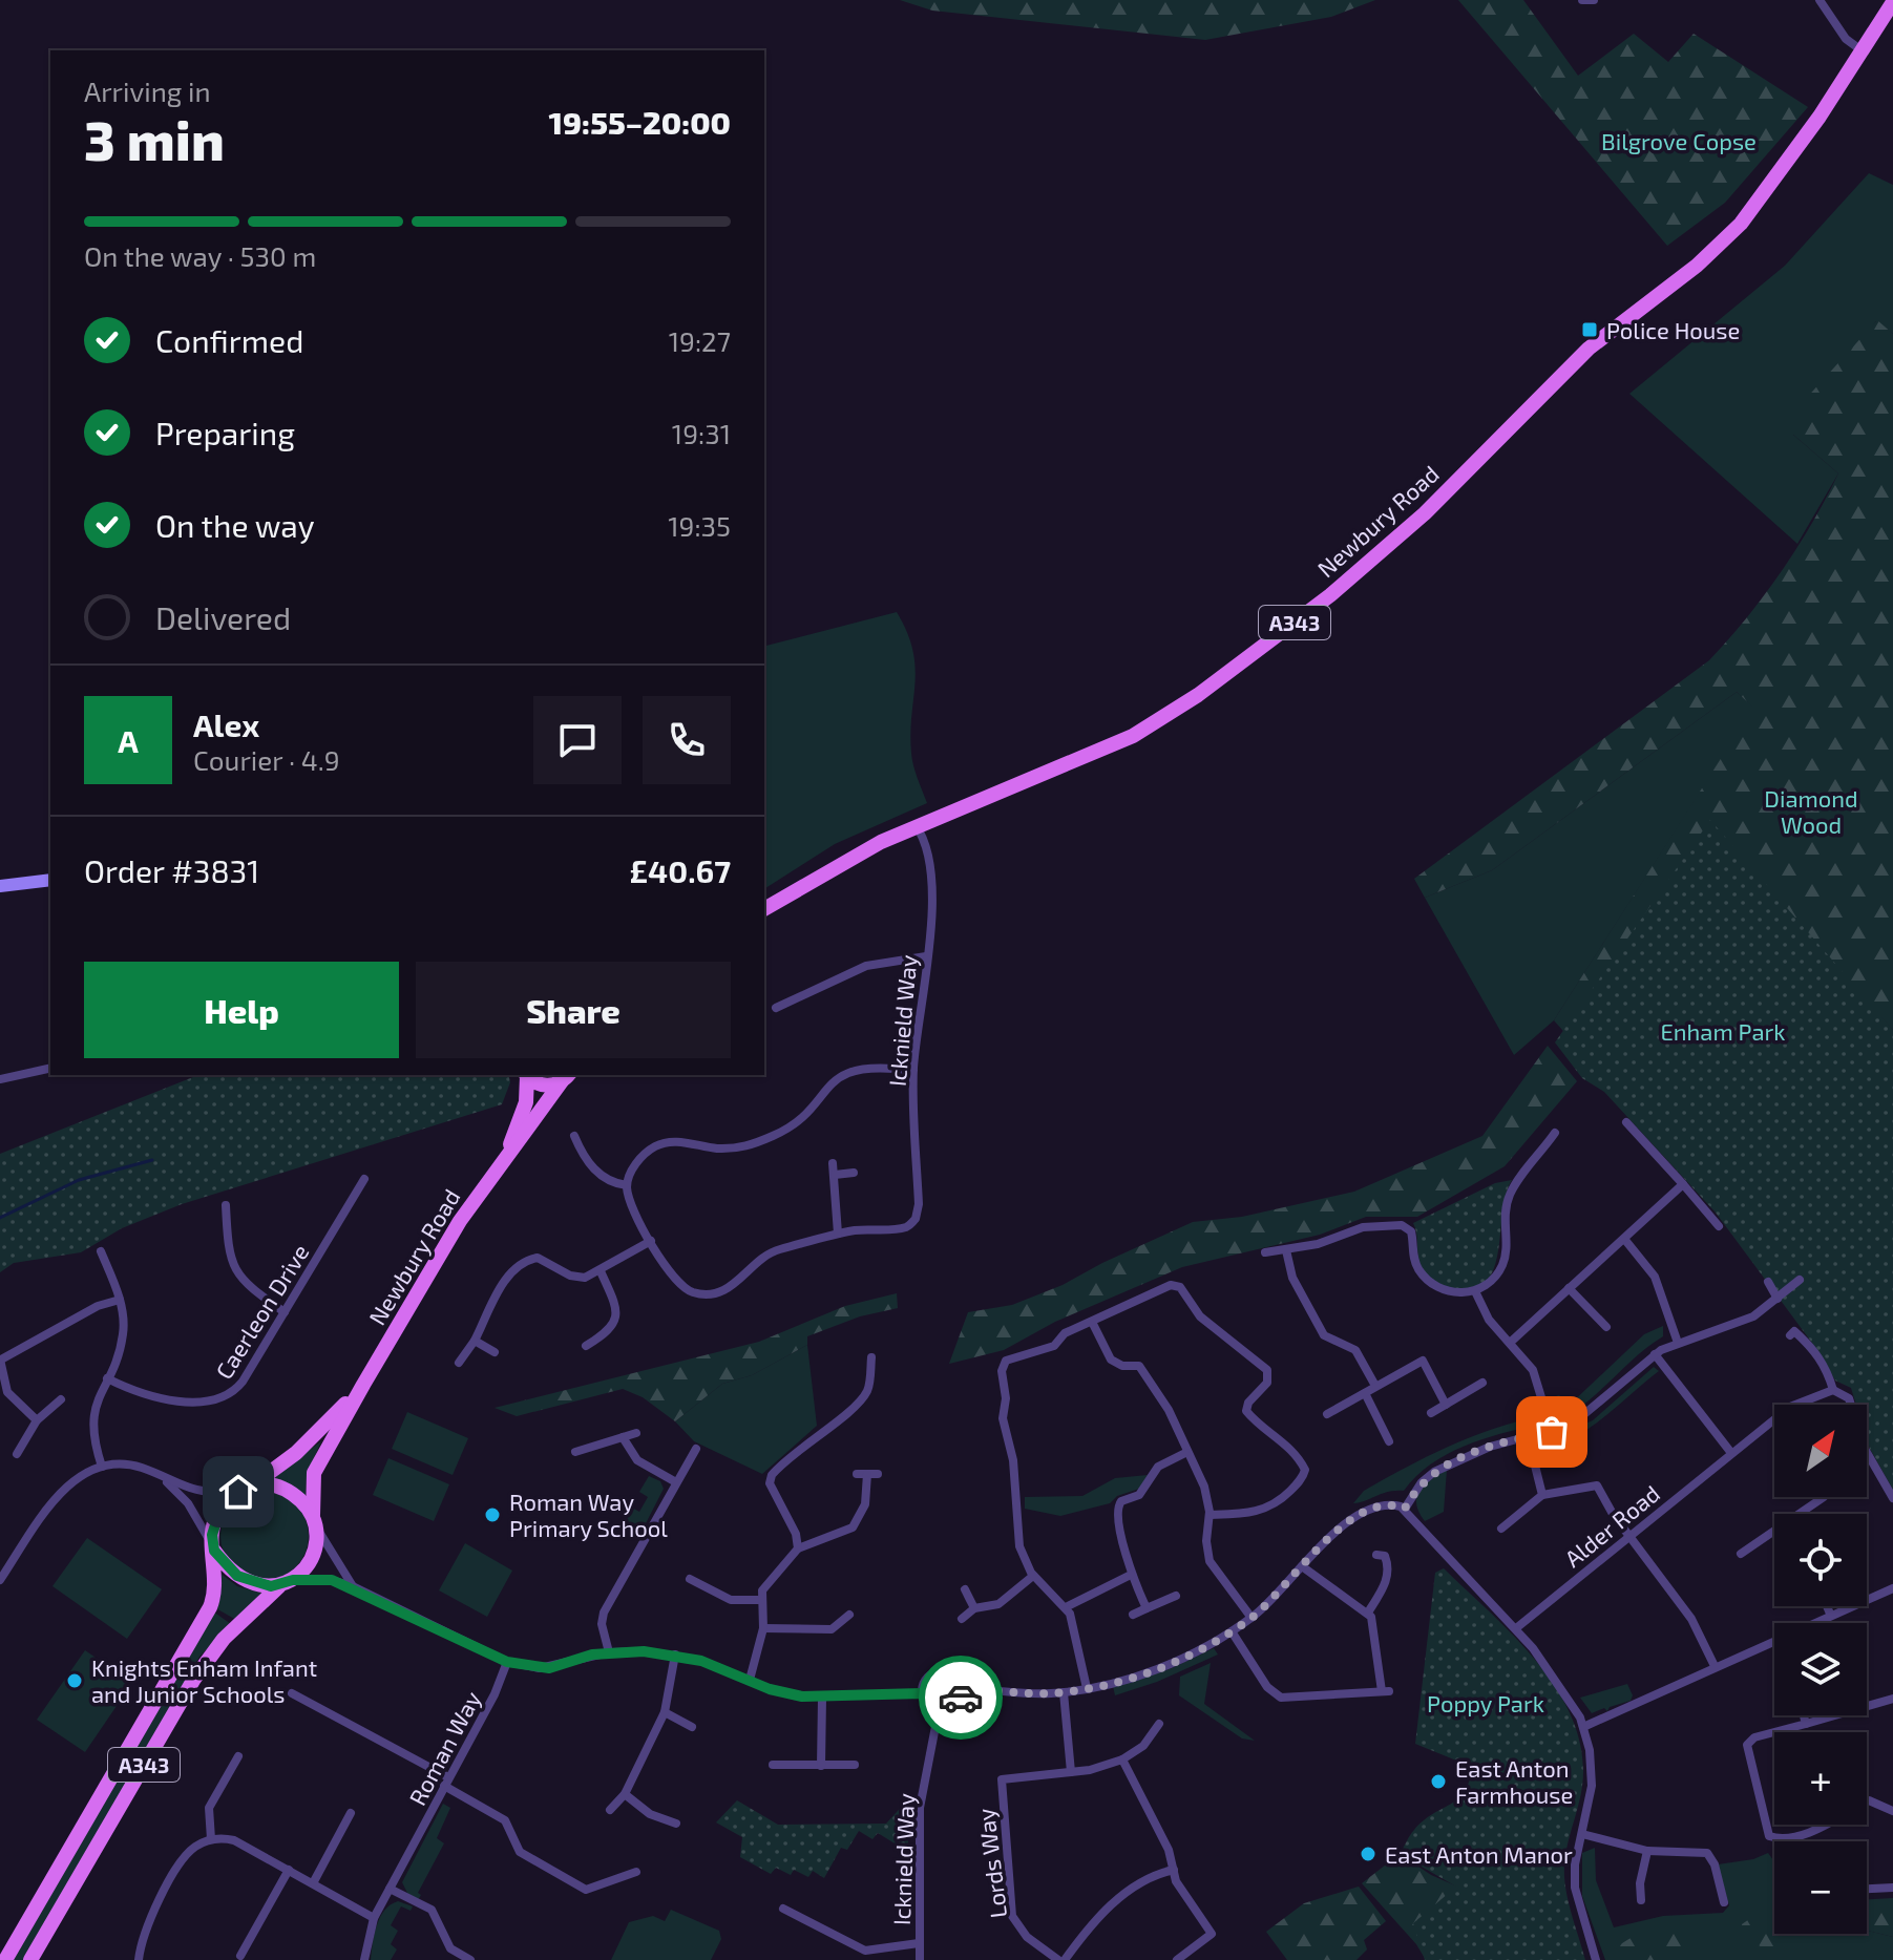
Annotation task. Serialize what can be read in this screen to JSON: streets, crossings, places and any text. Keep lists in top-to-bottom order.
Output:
{
  "streets": {
    "main road": ["Newbury Road", "A343"],
    "street": [
      "Icknield Way",
      "Caerleon Drive",
      "Alder Road",
      "Roman Way",
      "Lords Way"
    ]
  },
  "crossings": [
    ["Newbury Road", "A343"],
    ["Newbury Road", "Icknield Way"]
  ],
  "parks": [
    "Bilgrove Copse",
    "Diamond Wood",
    "Enham Park",
    "Poppy Park"
  ],
  "places": {
    "transit": ["Police House"],
    "other": [
      "Roman Way Primary School",
      "Knights Enham Infant and Junior Schools",
      "East Anton Farmhouse",
      "East Anton Manor"
    ]
  },
  "north": "top right",
  "page": {
    "heading": ["3 min", "Arriving in", "19:55–20:00"],
    "panel": [
      "Alex",
      "Courier · 4.9",
      "Order #3831",
      "£40.67"
    ],
    "bar": "On the way · 530 m",
    "list": [
      ["Confirmed", "19:27"],
      ["Preparing", "19:31"],
      ["On the way", "19:35"],
      "Delivered"
    ],
    "round": "A",
    "buttons": ["Help", "Share"],
    "map_buttons": ["+", "−"]
  }
}
